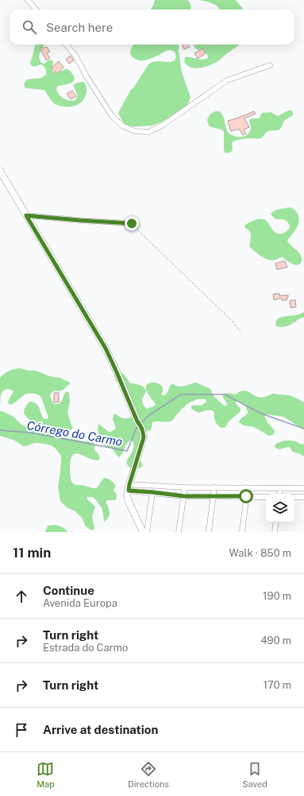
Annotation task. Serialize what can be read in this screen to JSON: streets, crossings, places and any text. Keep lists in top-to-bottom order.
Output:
{
  "water": ["Córrego do Carmo"],
  "page": {
    "search": "Search here",
    "heading": ["11 min", "Walk · 850 m"],
    "list": [
      ["Continue", "Avenida Europa", "190 m"],
      ["Turn right", "Estrada do Carmo", "490 m"],
      ["Turn right", "170 m"],
      "Arrive at destination"
    ],
    "nav": ["Map", "Directions", "Saved"]
  }
}
